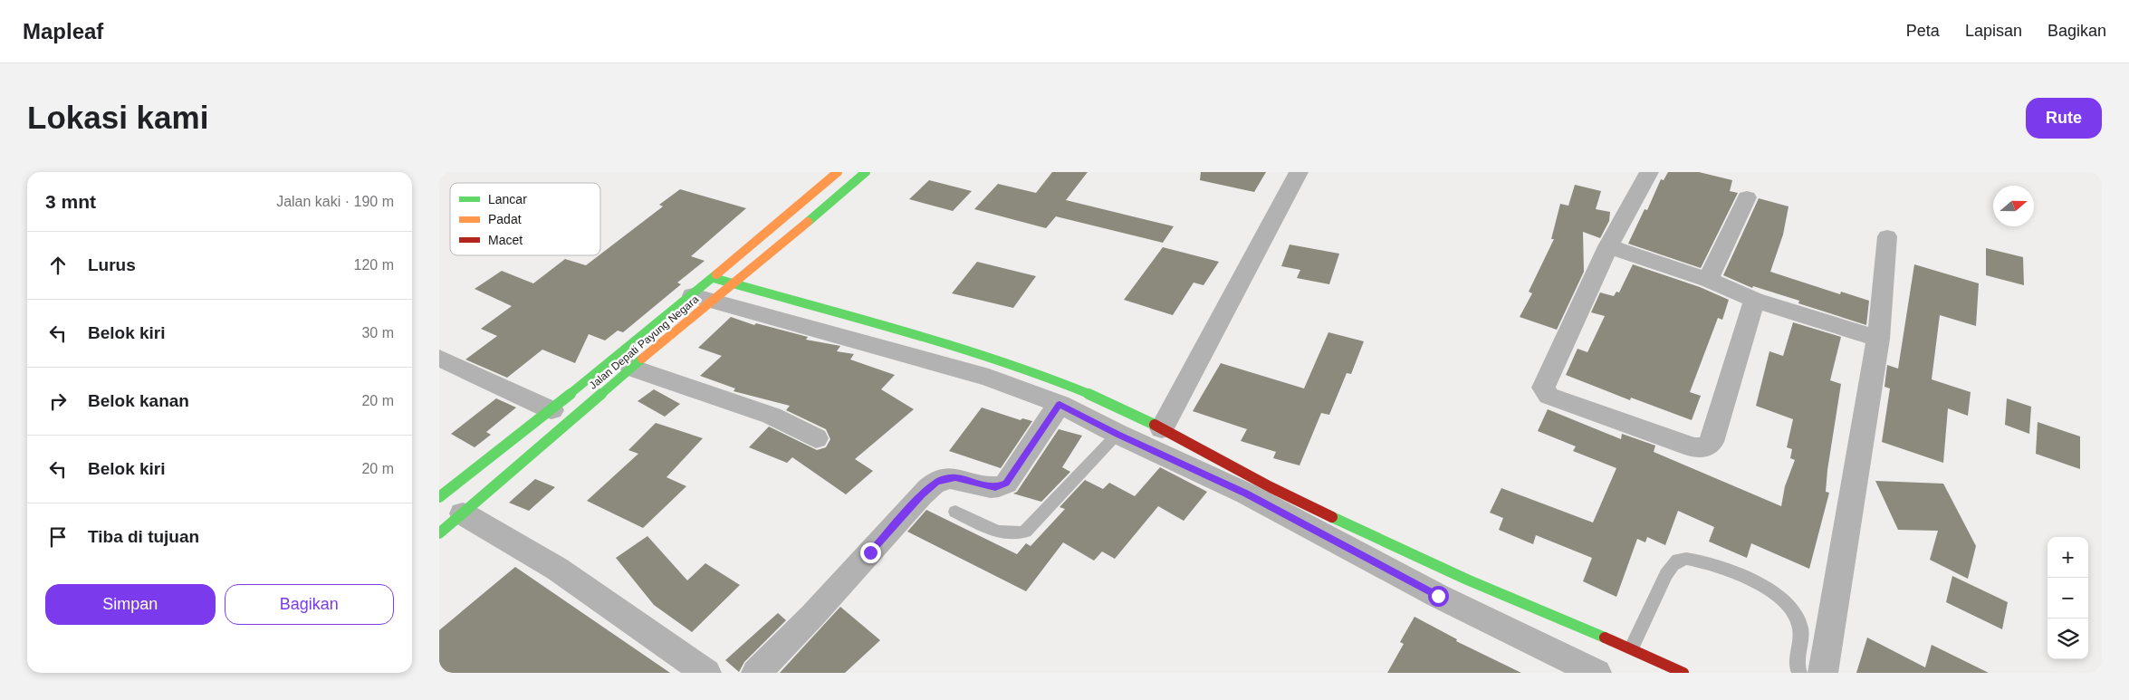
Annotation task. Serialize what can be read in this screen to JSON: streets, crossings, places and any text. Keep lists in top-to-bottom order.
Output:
{
  "streets": {
    "main road": ["Jalan Depati Payung Negara"]
  },
  "legend": ["Lancar", "Padat", "Macet"],
  "north": "right",
  "page": {
    "header": "Mapleaf",
    "nav": ["Peta", "Lapisan", "Bagikan"],
    "buttons": [
      "Rute",
      ["Simpan", "Bagikan"]
    ],
    "title": "Lokasi kami",
    "heading": ["3 mnt", "Jalan kaki · 190 m"],
    "list": [
      ["Lurus", "120 m"],
      ["Belok kiri", "30 m"],
      ["Belok kanan", "20 m"],
      ["Belok kiri", "20 m"],
      "Tiba di tujuan"
    ],
    "map_buttons": ["+", "−"]
  }
}
